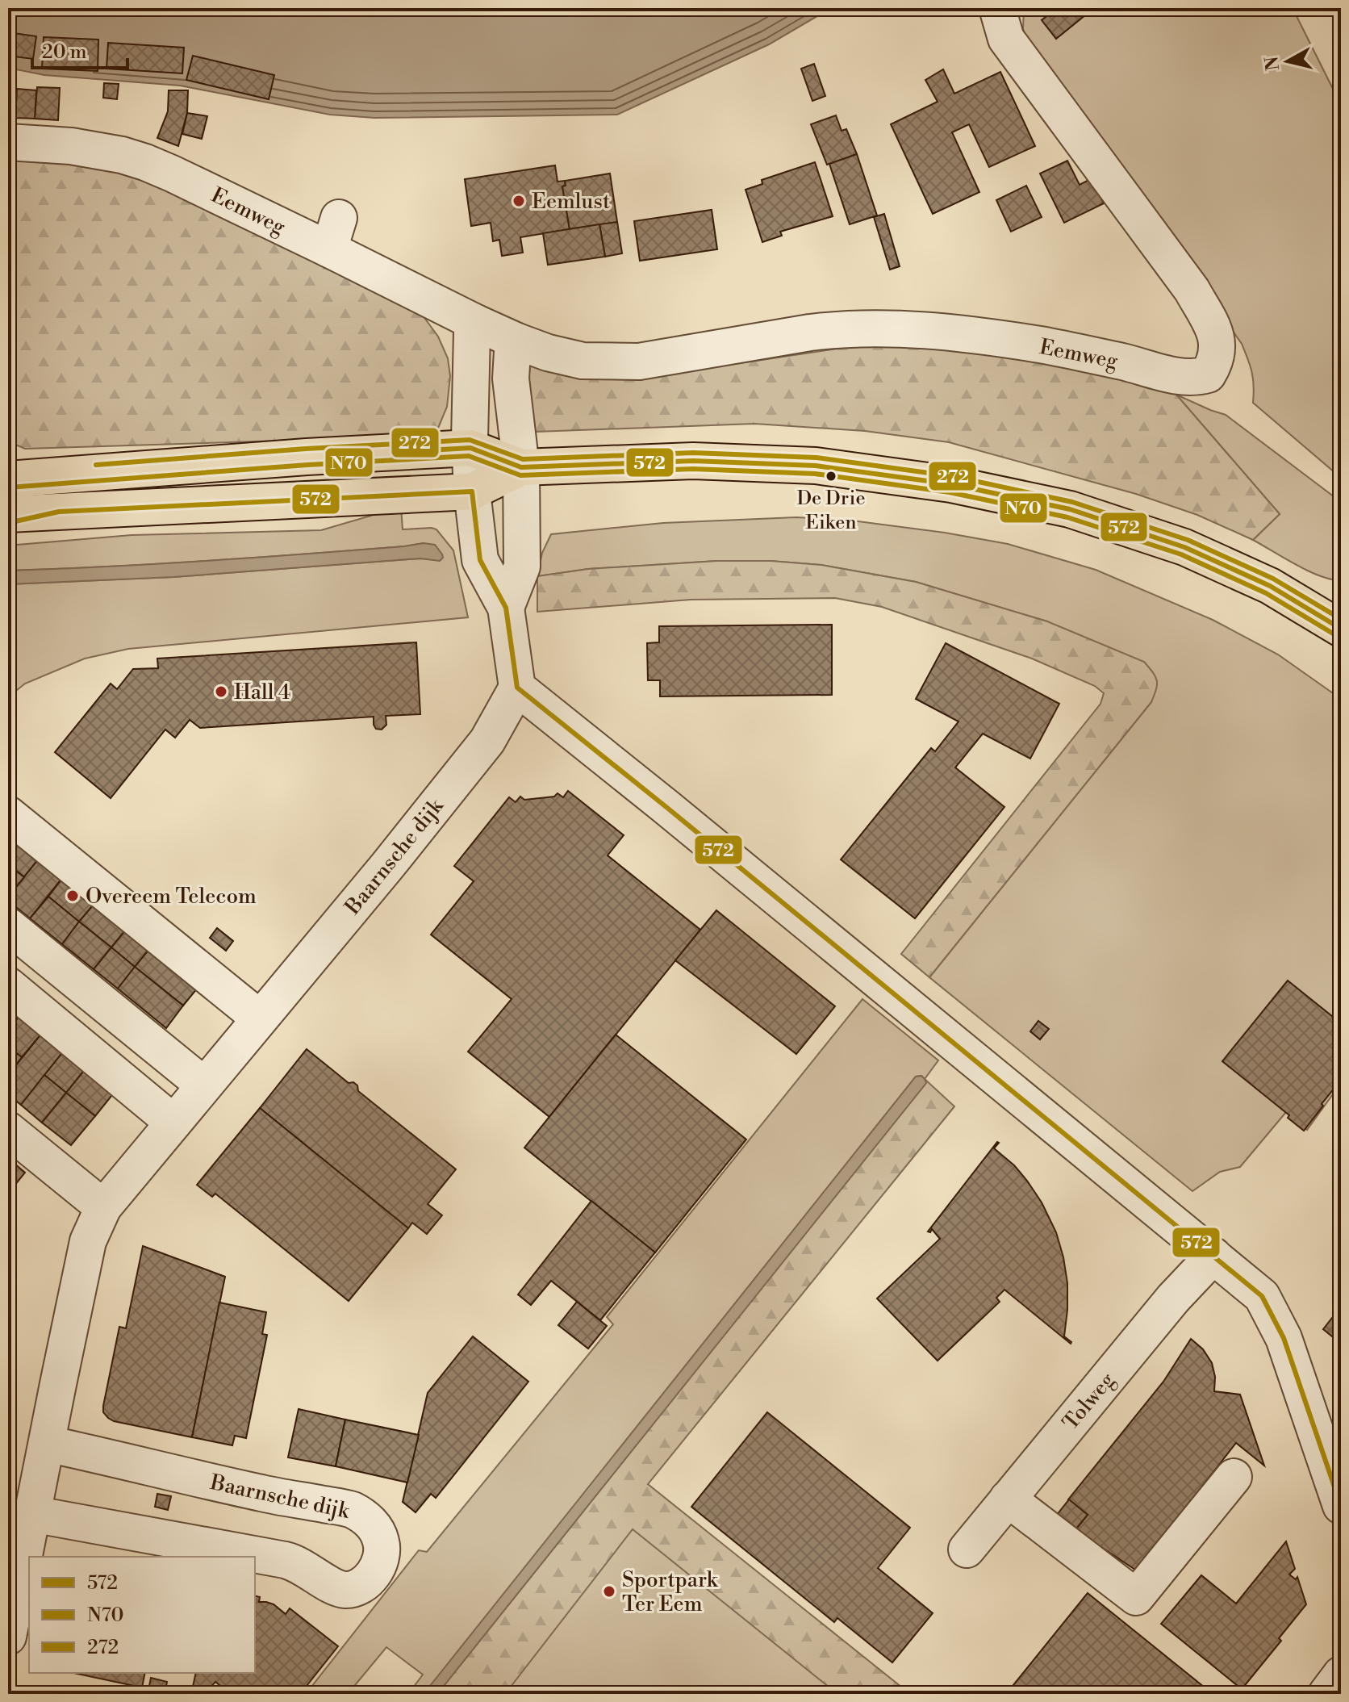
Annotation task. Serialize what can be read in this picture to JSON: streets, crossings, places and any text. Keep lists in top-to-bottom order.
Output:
{
  "streets": {
    "street": ["Eemweg", "Baarnsche dijk", "Tolweg"]
  },
  "places": [
    "Eemlust",
    "De Drie Eiken",
    "Hall 4",
    "Overeem Telecom",
    "Sportpark Ter Eem"
  ],
  "lines": ["transit line 272", "transit line 572", "transit line N70"],
  "legend": ["572", "N70", "272"],
  "scale_bar": "20 m",
  "north": "left"
}
